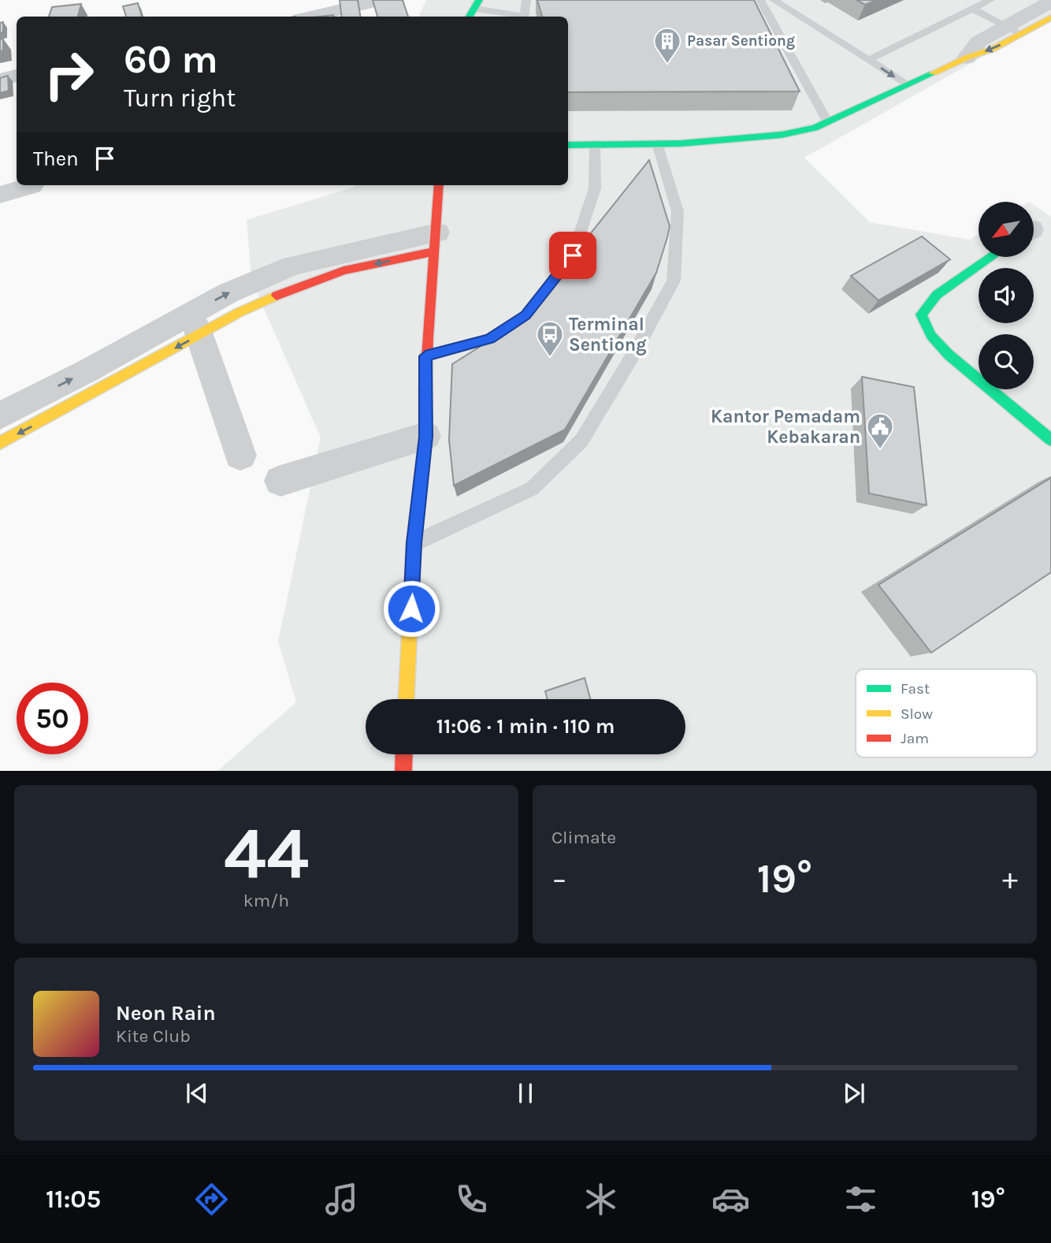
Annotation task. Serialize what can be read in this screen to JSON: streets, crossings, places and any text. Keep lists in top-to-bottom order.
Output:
{
  "places": {
    "building": ["Pasar Sentiong"],
    "bus stop": ["Terminal Sentiong"],
    "public building": ["Kantor Pemadam Kebakaran"]
  },
  "legend": ["Fast", "Slow", "Jam"],
  "north": "bottom left",
  "page": {
    "turn": ["60 m", "Turn right"],
    "then": "Then",
    "limit": "50",
    "trip": "11:06 · 1 min · 110 m",
    "tile": [
      ["44", "km/h"],
      "Climate"
    ],
    "heat": ["−", "19°", "+"],
    "song": ["Neon Rain", "Kite Club"],
    "tabs": ["11:05", "19°"]
  }
}
